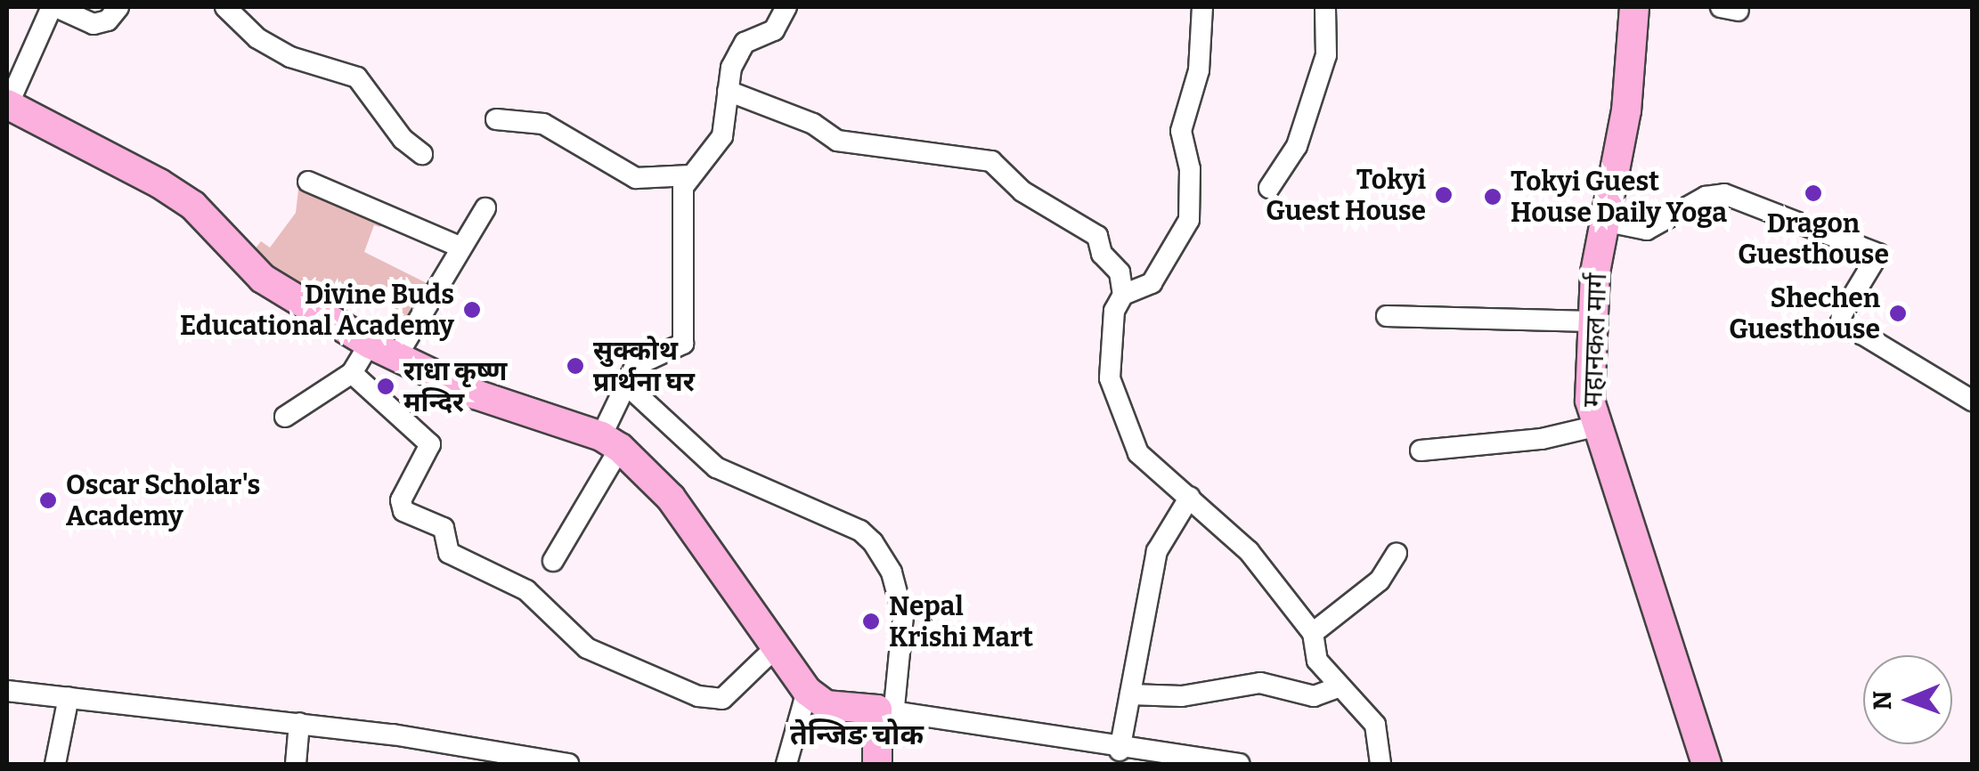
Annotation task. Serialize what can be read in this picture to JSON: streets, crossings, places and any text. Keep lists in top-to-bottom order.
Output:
{
  "streets": {
    "main road": ["महानकल मार्ग"]
  },
  "districts": ["तेन्जिङ चोक"],
  "places": [
    "Dragon Guesthouse",
    "Tokyi Guest House",
    "Tokyi Guest House Daily Yoga",
    "Divine Buds Educational Academy",
    "Shechen Guesthouse",
    "सुक्कोथ प्रार्थना घर",
    "राधा कृष्ण मन्दिर",
    "Oscar Scholar's Academy",
    "Nepal Krishi Mart"
  ],
  "north": "left"
}
